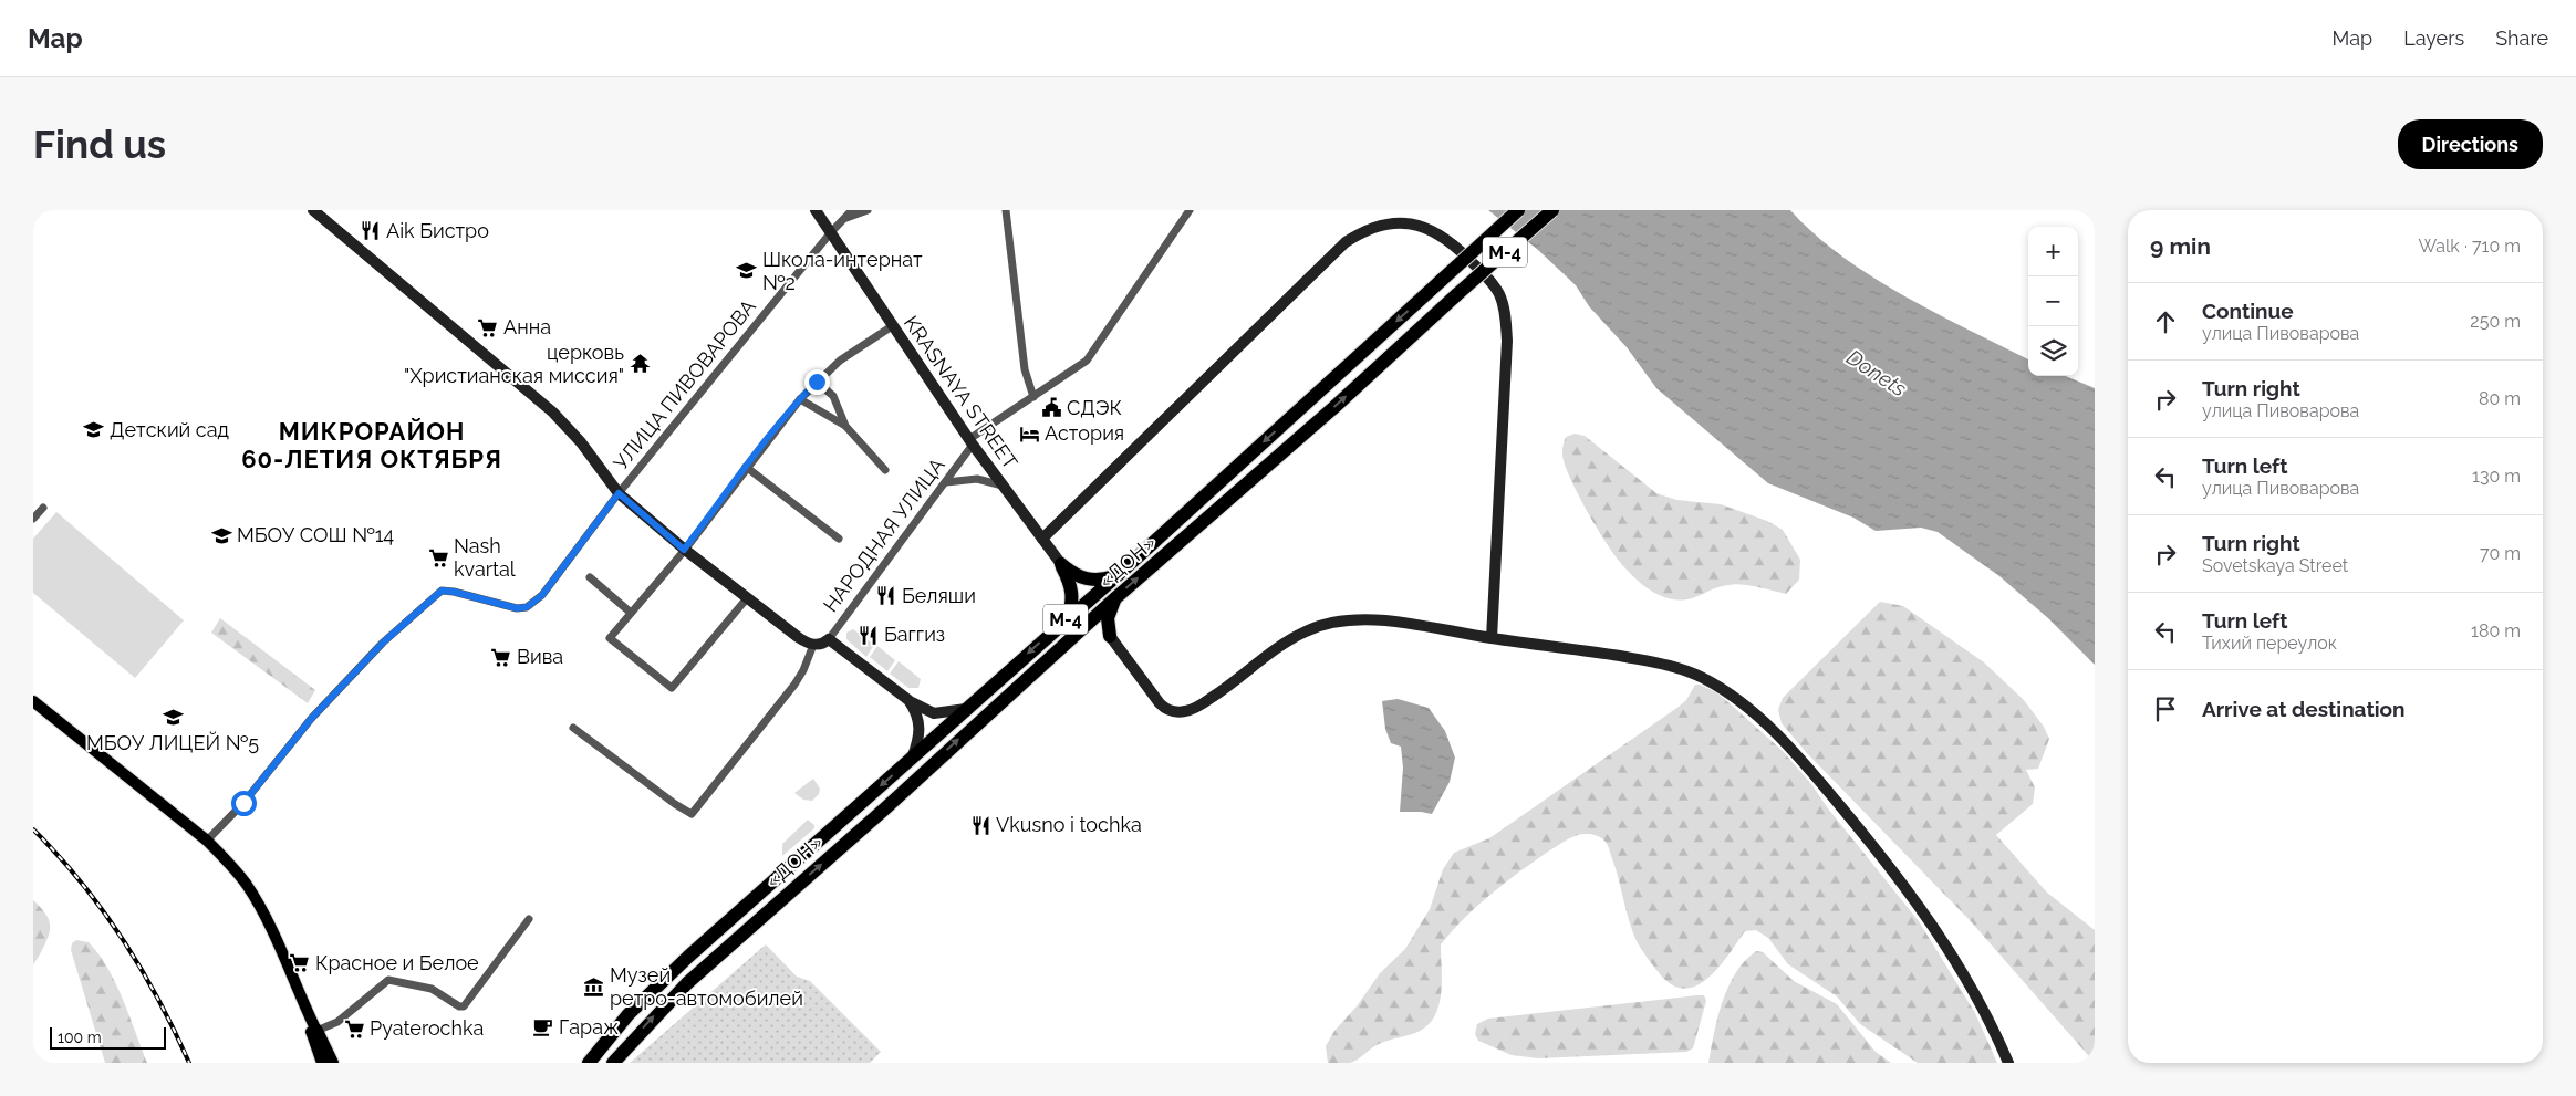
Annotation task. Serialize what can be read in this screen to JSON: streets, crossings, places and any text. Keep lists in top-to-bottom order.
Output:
{
  "streets": {
    "highway": ["М-4", "«ДОН»"],
    "main road": ["KRASNAYA STREET"],
    "street": ["УЛИЦА ПИВОВАРОВА", "НАРОДНАЯ УЛИЦА"]
  },
  "crossings": [
    ["УЛИЦА ПИВОВАРОВА", "KRASNAYA STREET"],
    ["KRASNAYA STREET", "НАРОДНАЯ УЛИЦА"]
  ],
  "districts": ["МИКРОРАЙОН 60-ЛЕТИЯ ОКТЯБРЯ"],
  "water": ["Donets"],
  "places": {
    "restaurant": [
      "Aik Бистро",
      "Беляши",
      "Баггиз",
      "Vkusno i tochka"
    ],
    "school or university": [
      "Школа-интернат №2",
      "Детский сад",
      "МБОУ СОШ №14",
      "МБОУ ЛИЦЕЙ №5"
    ],
    "supermarket": [
      "Анна",
      "Nash kvartal",
      "Вива",
      "Красное и Белое",
      "Pyaterochka"
    ],
    "temple": ["церковь \"Христианская миссия\""],
    "public building": ["СДЭК"],
    "hotel": ["Астория"],
    "museum": ["Музей ретро-автомобилей"],
    "cafe": ["Гараж"]
  },
  "scale_bar": "100 m",
  "page": {
    "header": "Map",
    "nav": ["Map", "Layers", "Share"],
    "buttons": "Directions",
    "title": "Find us",
    "heading": ["9 min", "Walk · 710 m"],
    "map_buttons": ["+", "−"],
    "list": [
      ["Continue", "улица Пивоварова", "250 m"],
      ["Turn right", "улица Пивоварова", "80 m"],
      ["Turn left", "улица Пивоварова", "130 m"],
      ["Turn right", "Sovetskaya Street", "70 m"],
      ["Turn left", "Тихий переулок", "180 m"],
      "Arrive at destination"
    ],
    "scale": "100 m"
  }
}
